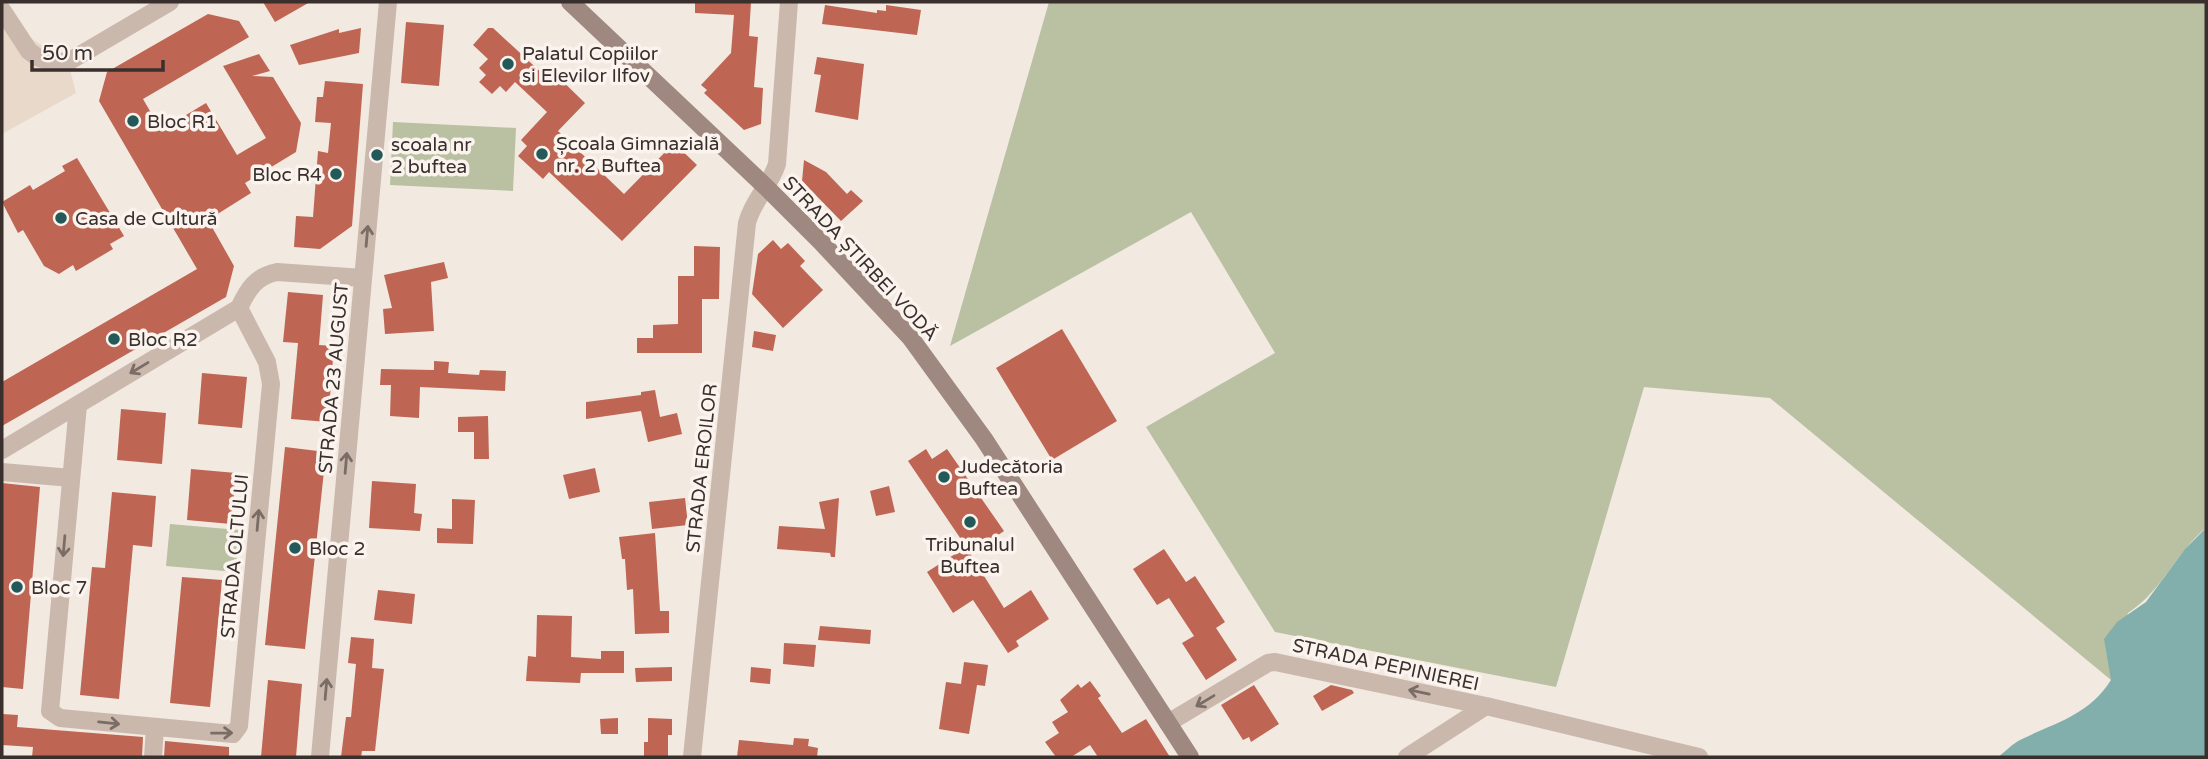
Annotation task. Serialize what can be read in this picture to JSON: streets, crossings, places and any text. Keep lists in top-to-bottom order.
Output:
{
  "streets": {
    "street": [
      "STRADA ȘTIRBEI VODĂ",
      "STRADA 23 AUGUST",
      "STRADA EROILOR",
      "STRADA OLTULUI",
      "STRADA PEPINIEREI"
    ]
  },
  "crossings": [
    ["STRADA ȘTIRBEI VODĂ", "STRADA EROILOR"],
    ["STRADA ȘTIRBEI VODĂ", "STRADA PEPINIEREI"]
  ],
  "one_way": ["STRADA 23 AUGUST", "STRADA PEPINIEREI"],
  "places": [
    "Palatul Copiilor si Elevilor Ilfov",
    "Bloc R1",
    "Școala Gimnazială nr. 2 Buftea",
    "scoala nr 2 buftea",
    "Bloc R4",
    "Casa de Cultură",
    "Bloc R2",
    "Judecătoria Buftea",
    "Tribunalul Buftea",
    "Bloc 2",
    "Bloc 7"
  ],
  "scale_bar": "50 m"
}
